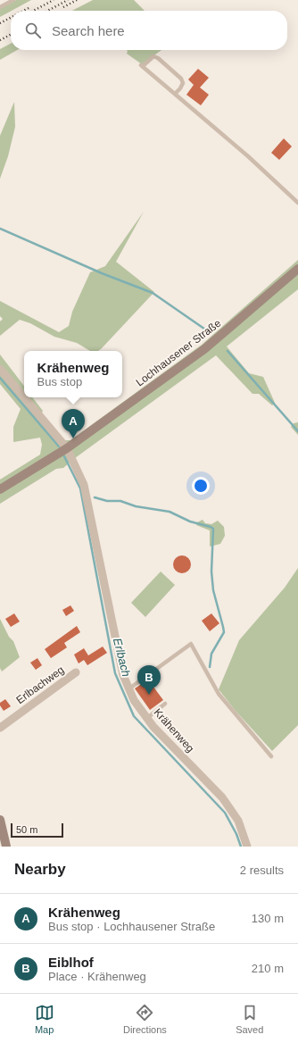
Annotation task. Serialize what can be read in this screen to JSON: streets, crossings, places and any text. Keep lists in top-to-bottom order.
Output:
{
  "streets": {
    "main road": ["Lochhausener Straße"],
    "street": ["Erlbachweg", "Krähenweg"]
  },
  "crossings": [
    ["Lochhausener Straße", "Krähenweg"]
  ],
  "water": ["Erlbach"],
  "scale_bar": "50 m",
  "page": {
    "search": "Search here",
    "popup": ["Krähenweg", "Bus stop"],
    "pins": ["A", "B"],
    "scale": "50 m",
    "heading": ["Nearby", "2 results"],
    "list": [
      {
        "mark": "A",
        "name": "Krähenweg",
        "note": "Bus stop · Lochhausener Straße",
        "value": "130 m"
      },
      {
        "mark": "B",
        "name": "Eiblhof",
        "note": "Place · Krähenweg",
        "value": "210 m"
      }
    ],
    "nav": ["Map", "Directions", "Saved"]
  }
}
